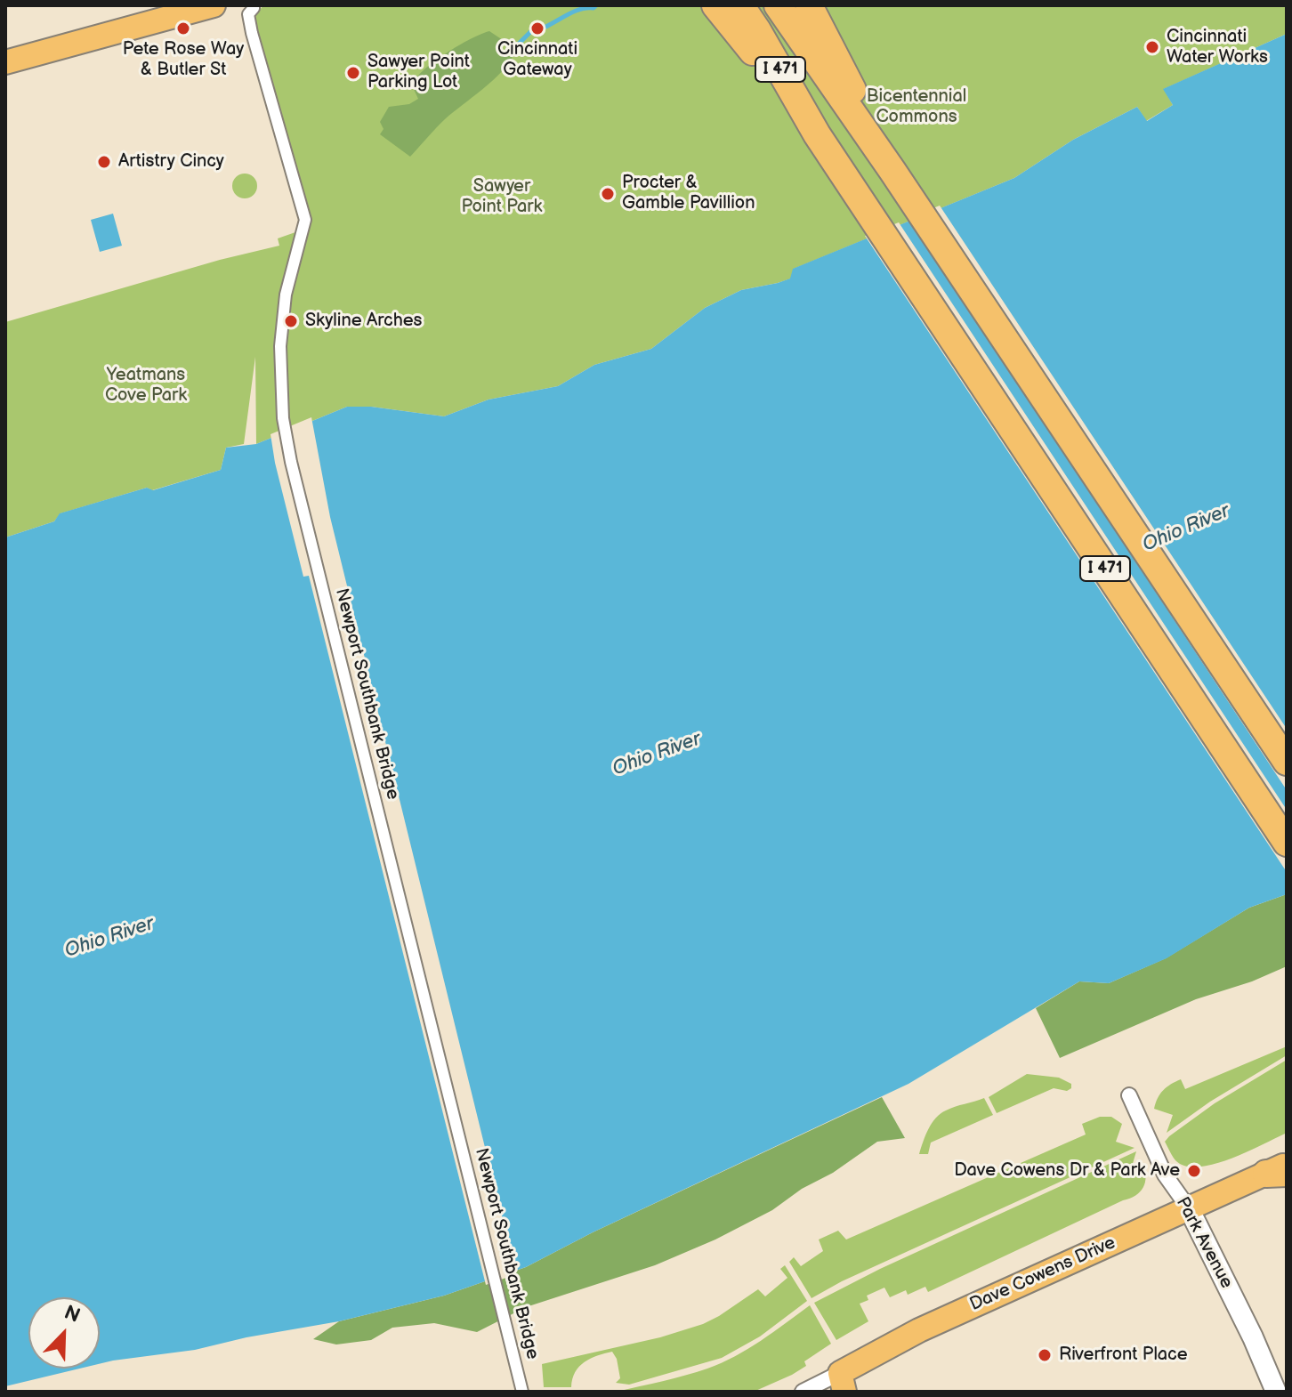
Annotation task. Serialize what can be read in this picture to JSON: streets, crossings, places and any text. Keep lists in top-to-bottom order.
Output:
{
  "streets": {
    "highway": ["I 471"],
    "main road": ["Dave Cowens Drive"],
    "street": ["Newport Southbank Bridge", "Park Avenue"]
  },
  "crossings": [
    ["Park Avenue", "Dave Cowens Drive"]
  ],
  "water": ["Ohio River"],
  "parks": ["Bicentennial Commons", "Sawyer Point Park", "Yeatmans Cove Park"],
  "places": [
    "Pete Rose Way & Butler St",
    "Cincinnati Gateway",
    "Cincinnati Water Works",
    "Sawyer Point Parking Lot",
    "Artistry Cincy",
    "Procter & Gamble Pavillion",
    "Skyline Arches",
    "Dave Cowens Dr & Park Ave",
    "Riverfront Place"
  ],
  "north": "top right"
}
